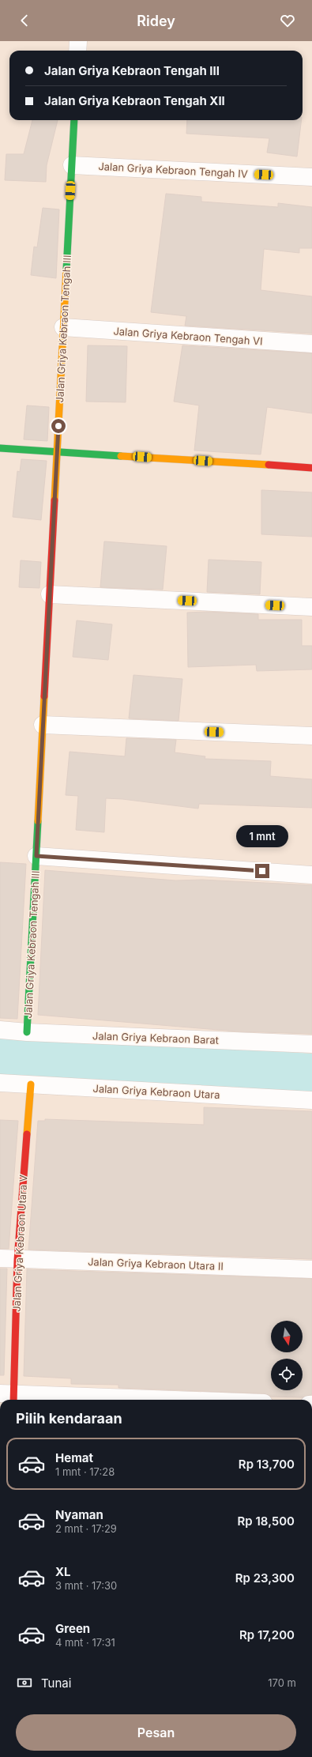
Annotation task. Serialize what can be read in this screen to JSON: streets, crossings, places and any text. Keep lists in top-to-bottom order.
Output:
{
  "streets": {
    "street": [
      "Jalan Griya Kebraon Tengah IV",
      "Jalan Griya Kebraon Tengah III",
      "Jalan Griya Kebraon Tengah VI",
      "Jalan Griya Kebraon Barat",
      "Jalan Griya Kebraon Utara",
      "Jalan Griya Kebraon Utara V",
      "Jalan Griya Kebraon Utara II"
    ]
  },
  "crossings": [
    ["Jalan Griya Kebraon Tengah IV", "Jalan Griya Kebraon Tengah III"],
    ["Jalan Griya Kebraon Tengah III", "Jalan Griya Kebraon Tengah VI"],
    ["Jalan Griya Kebraon Tengah III", "Jalan Griya Kebraon Barat"],
    ["Jalan Griya Kebraon Utara", "Jalan Griya Kebraon Utara V"],
    ["Jalan Griya Kebraon Utara V", "Jalan Griya Kebraon Utara II"]
  ],
  "north": "bottom",
  "page": {
    "header": "Ridey",
    "banner": ["Jalan Griya Kebraon Tengah III", "Jalan Griya Kebraon Tengah XII"],
    "bubble": "1 mnt",
    "heading": "Pilih kendaraan",
    "list": [
      {
        "name": "Hemat",
        "note": "1 mnt · 17:28",
        "value": "Rp 13,700"
      },
      {
        "name": "Nyaman",
        "note": "2 mnt · 17:29",
        "value": "Rp 18,500"
      },
      {
        "name": "XL",
        "note": "3 mnt · 17:30",
        "value": "Rp 23,300"
      },
      {
        "name": "Green",
        "note": "4 mnt · 17:31",
        "value": "Rp 17,200"
      }
    ],
    "pay": ["Tunai", "170 m"],
    "buttons": "Pesan"
  }
}
